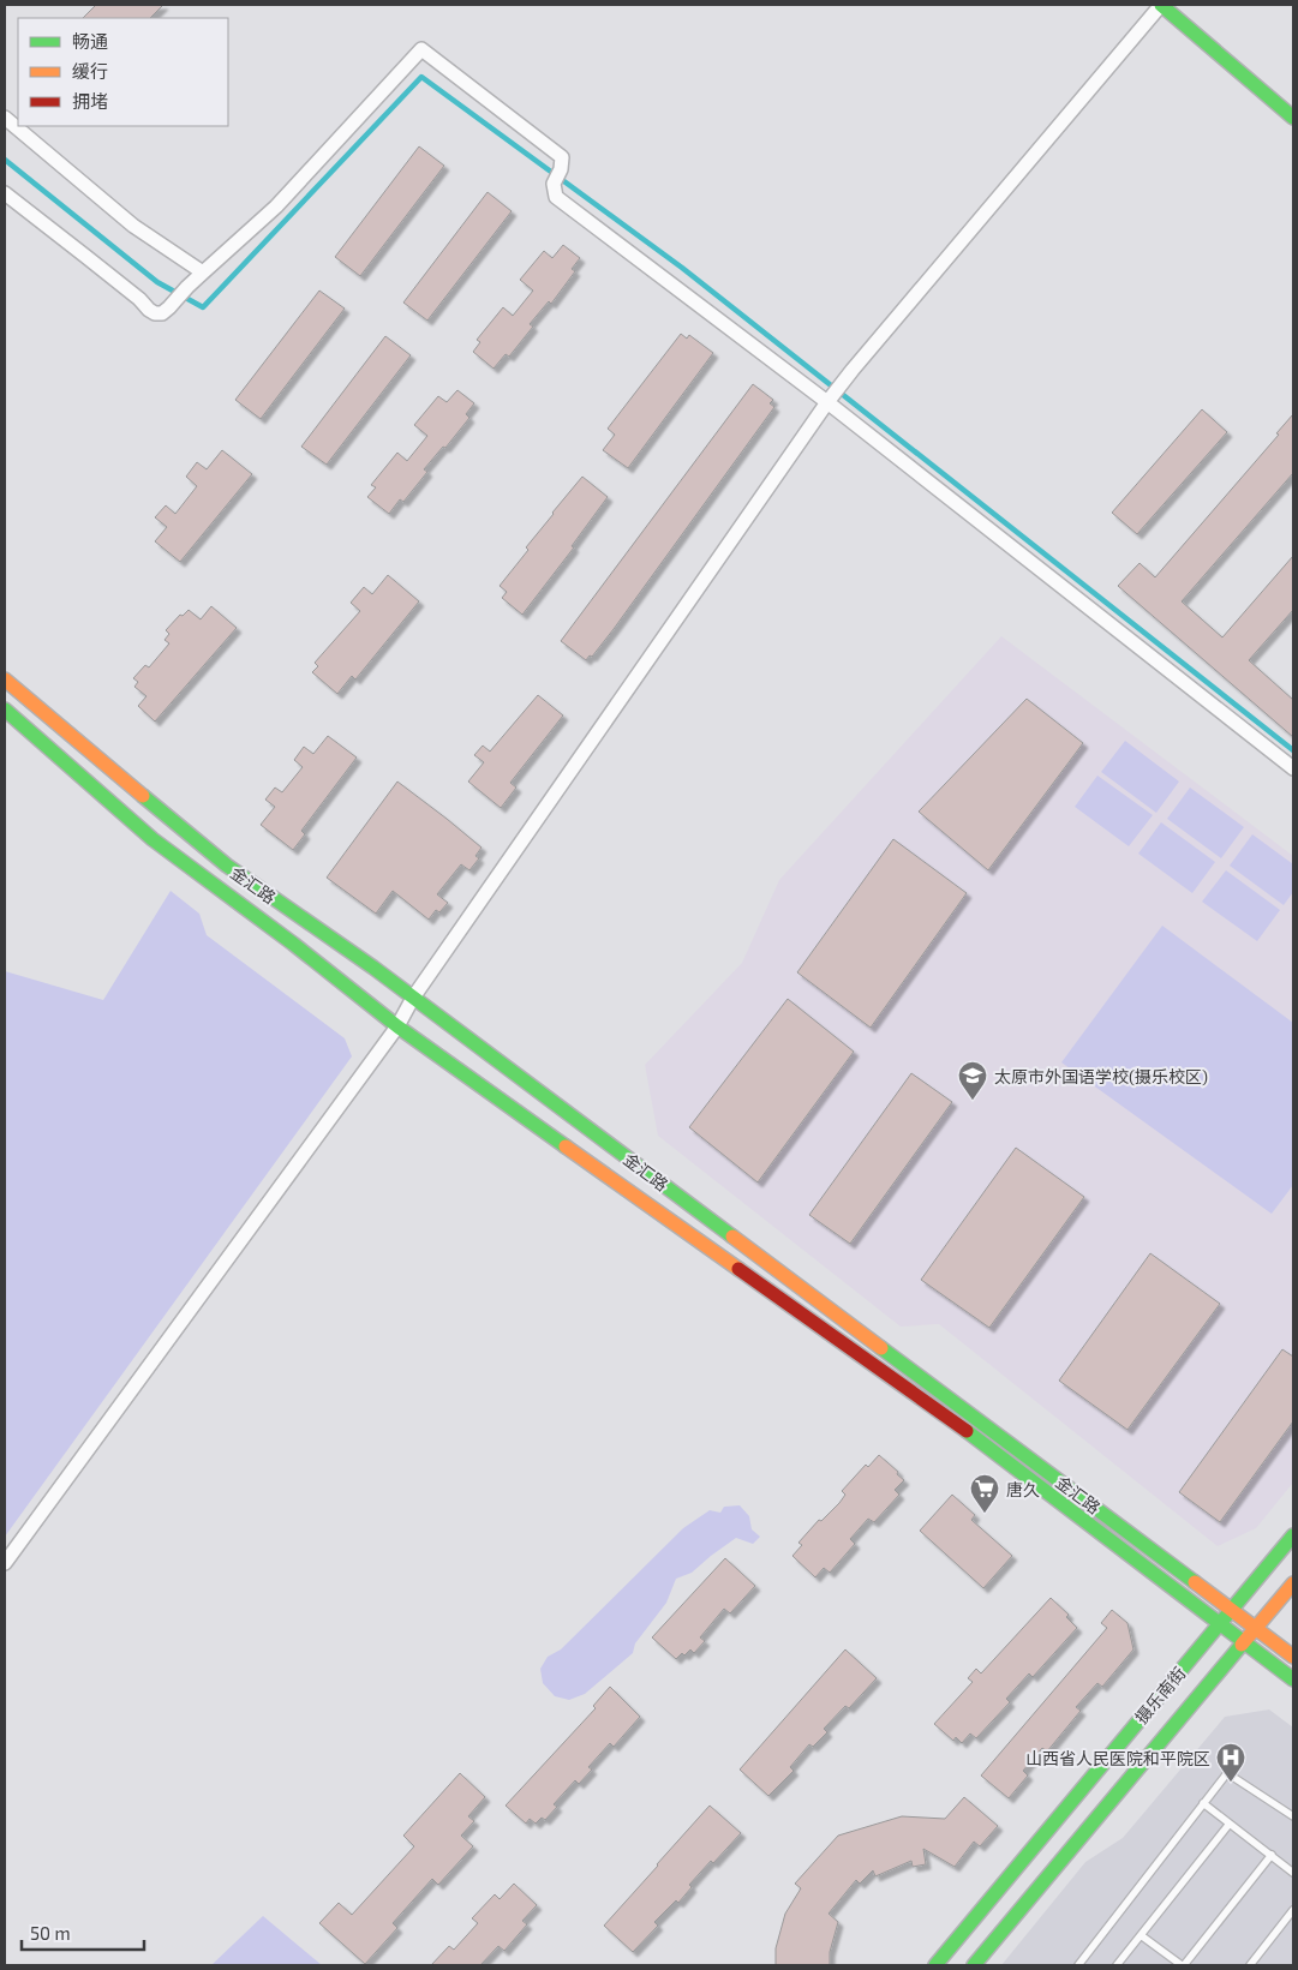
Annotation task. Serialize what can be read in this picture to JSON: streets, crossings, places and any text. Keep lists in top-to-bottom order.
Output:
{
  "streets": {
    "street": ["金汇路", "摄乐南街"]
  },
  "crossings": [
    ["金汇路", "摄乐南街"]
  ],
  "places": {
    "school or university": ["太原市外国语学校(摄乐校区)"],
    "supermarket": ["唐久"],
    "hospital": ["山西省人民医院和平院区"]
  },
  "legend": ["畅通", "缓行", "拥堵"],
  "scale_bar": "50 m"
}
